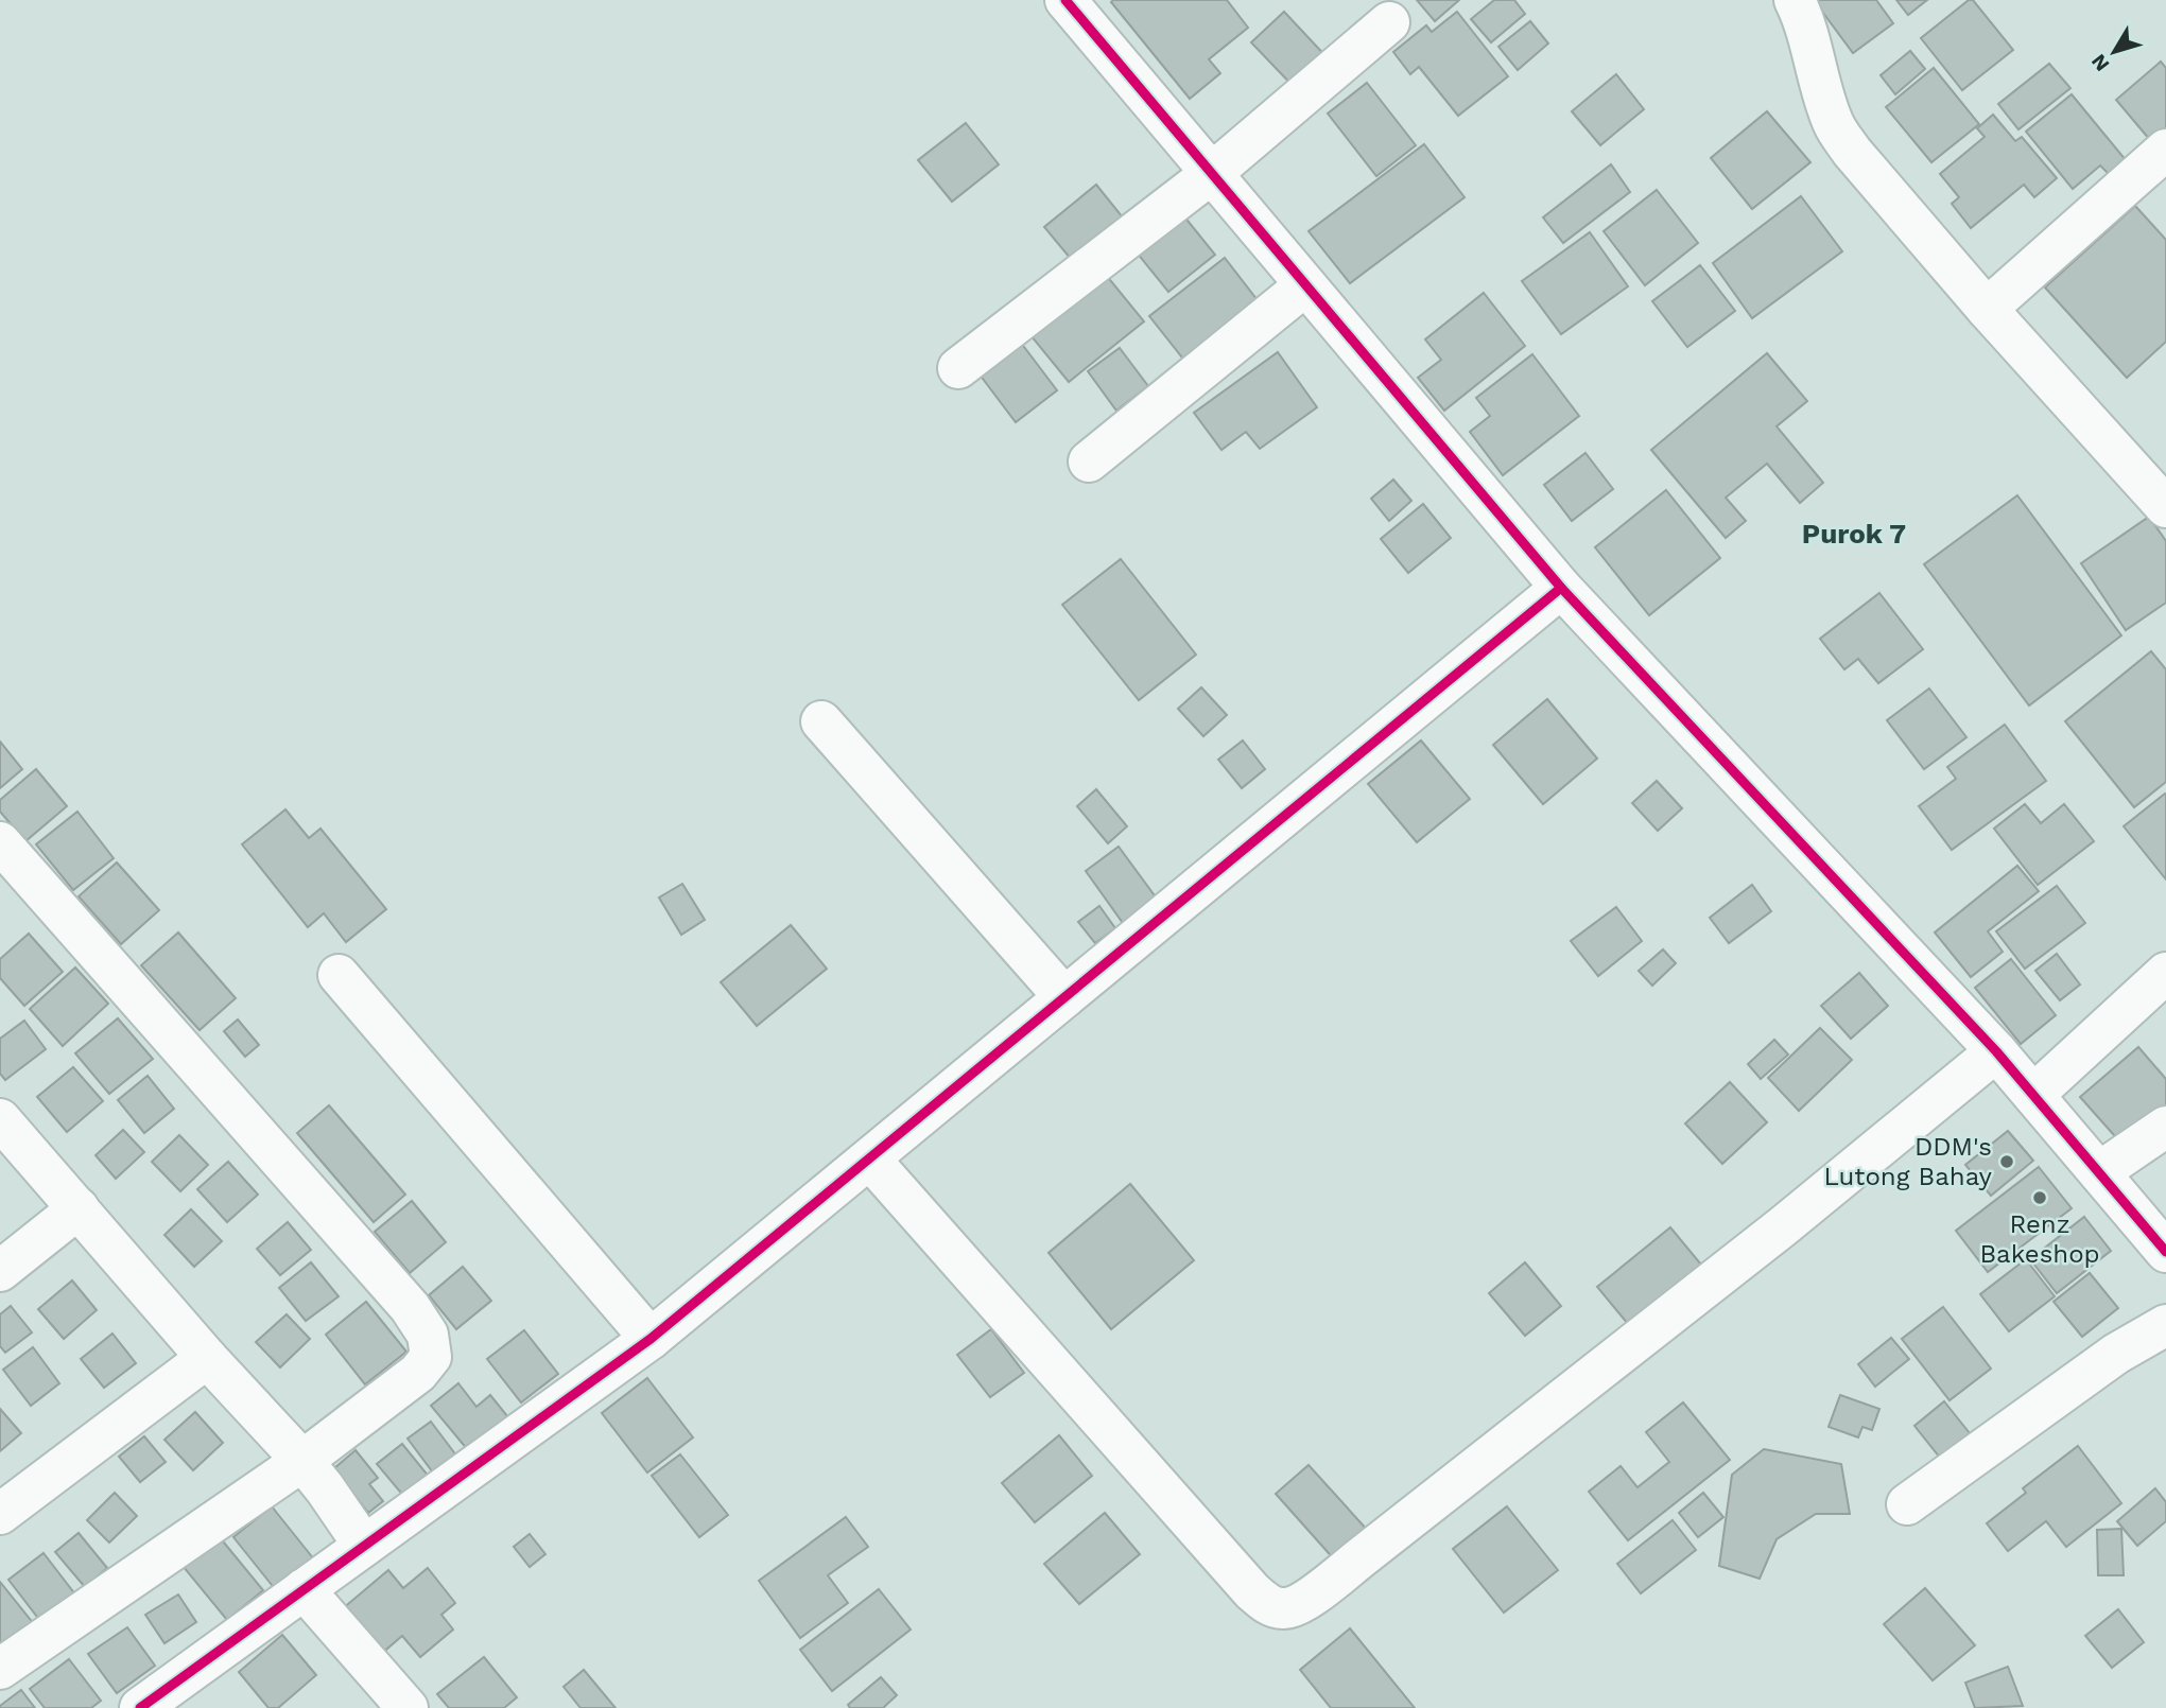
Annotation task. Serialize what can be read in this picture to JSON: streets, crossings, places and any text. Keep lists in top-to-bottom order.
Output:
{
  "districts": ["Purok 7"],
  "places": ["DDM's Lutong Bahay", "Renz Bakeshop"],
  "north": "bottom left"
}
